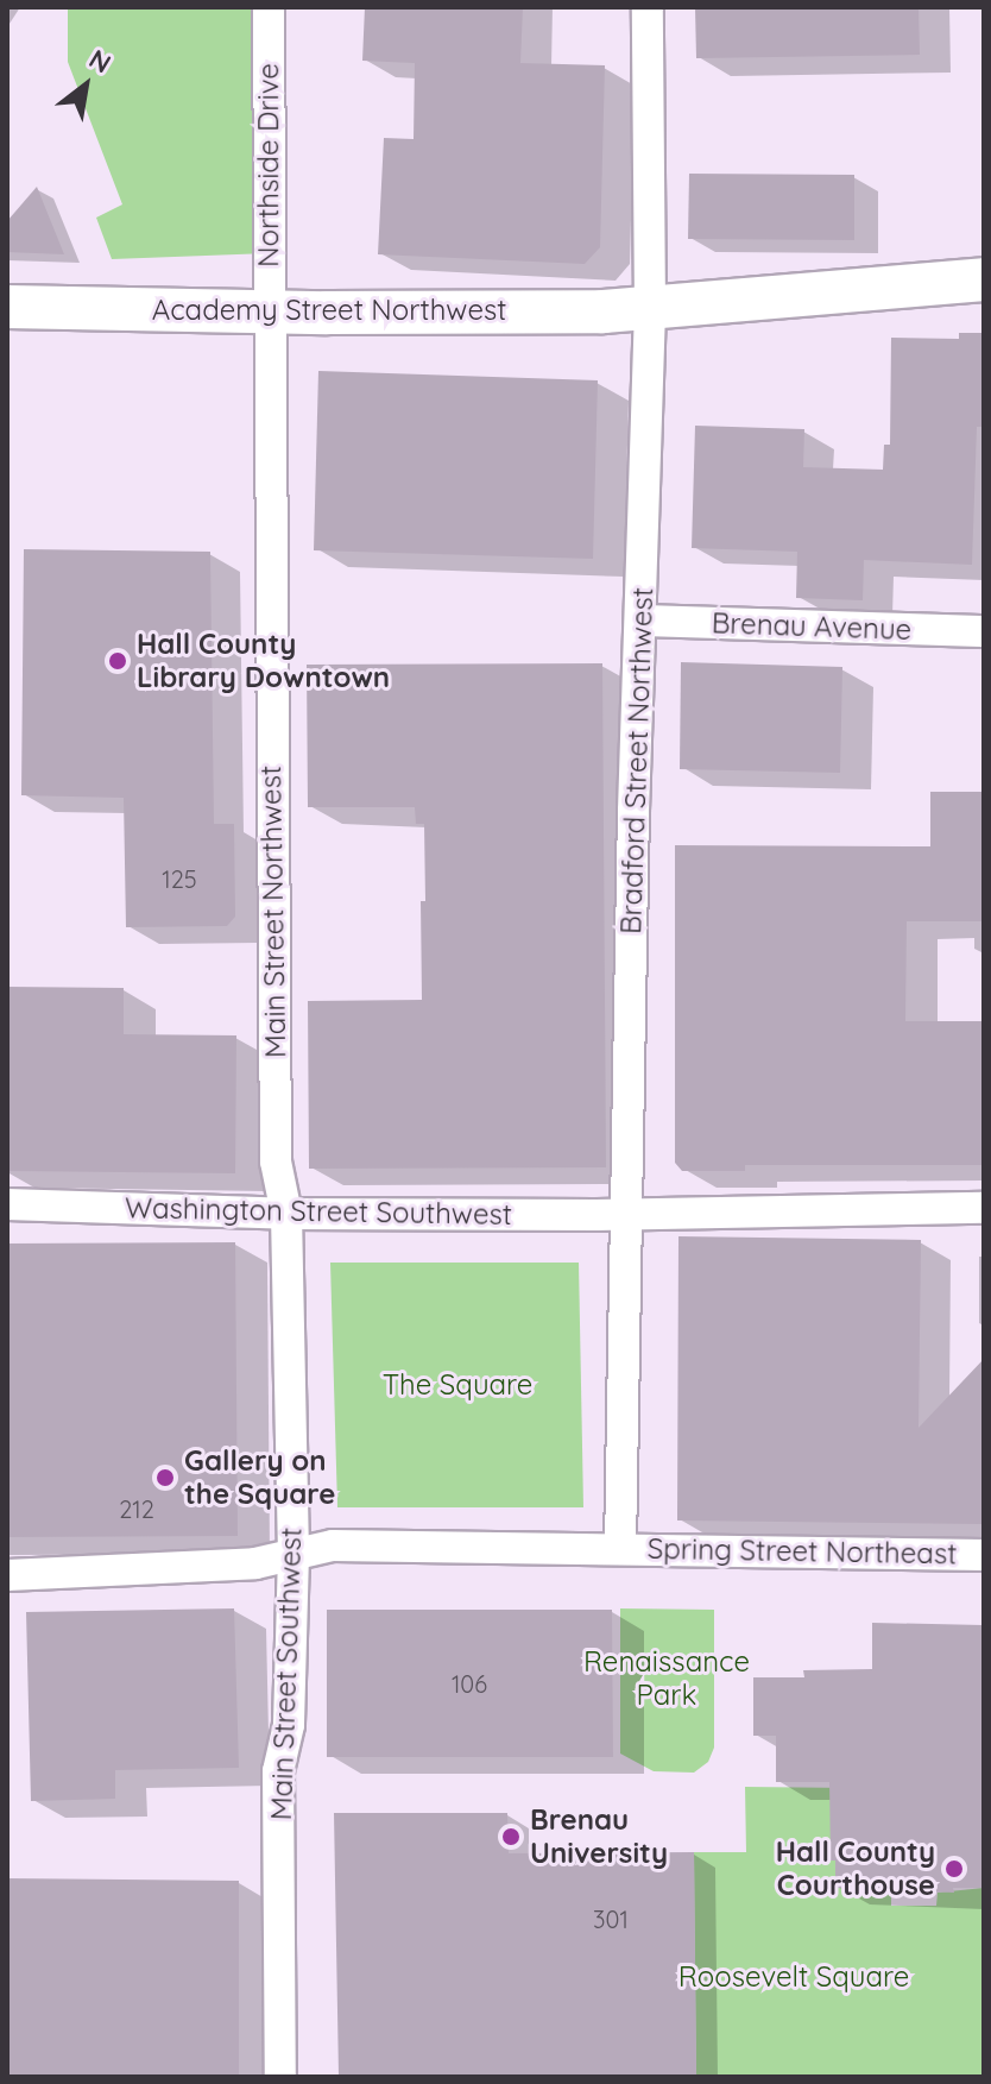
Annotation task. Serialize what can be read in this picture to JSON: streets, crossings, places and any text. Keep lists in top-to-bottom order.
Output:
{
  "streets": {
    "street": [
      "Northside Drive",
      "Academy Street Northwest",
      "Brenau Avenue",
      "Bradford Street Northwest",
      "Main Street Northwest",
      "Washington Street Southwest",
      "Spring Street Northeast",
      "Main Street Southwest"
    ]
  },
  "crossings": [
    ["Northside Drive", "Academy Street Northwest"],
    ["Northside Drive", "Main Street Northwest"],
    ["Academy Street Northwest", "Bradford Street Northwest"],
    ["Brenau Avenue", "Bradford Street Northwest"],
    ["Bradford Street Northwest", "Washington Street Southwest"],
    ["Bradford Street Northwest", "Spring Street Northeast"],
    ["Main Street Northwest", "Washington Street Southwest"],
    ["Main Street Northwest", "Main Street Southwest"],
    ["Washington Street Southwest", "Main Street Southwest"],
    ["Spring Street Northeast", "Main Street Southwest"]
  ],
  "parks": ["The Square", "Renaissance Park", "Roosevelt Square"],
  "places": [
    "Hall County Library Downtown",
    "Gallery on the Square",
    "Brenau University",
    "Hall County Courthouse"
  ],
  "house_numbers": [
    "125",
    "212",
    "106",
    "301"
  ],
  "north": "top right"
}
